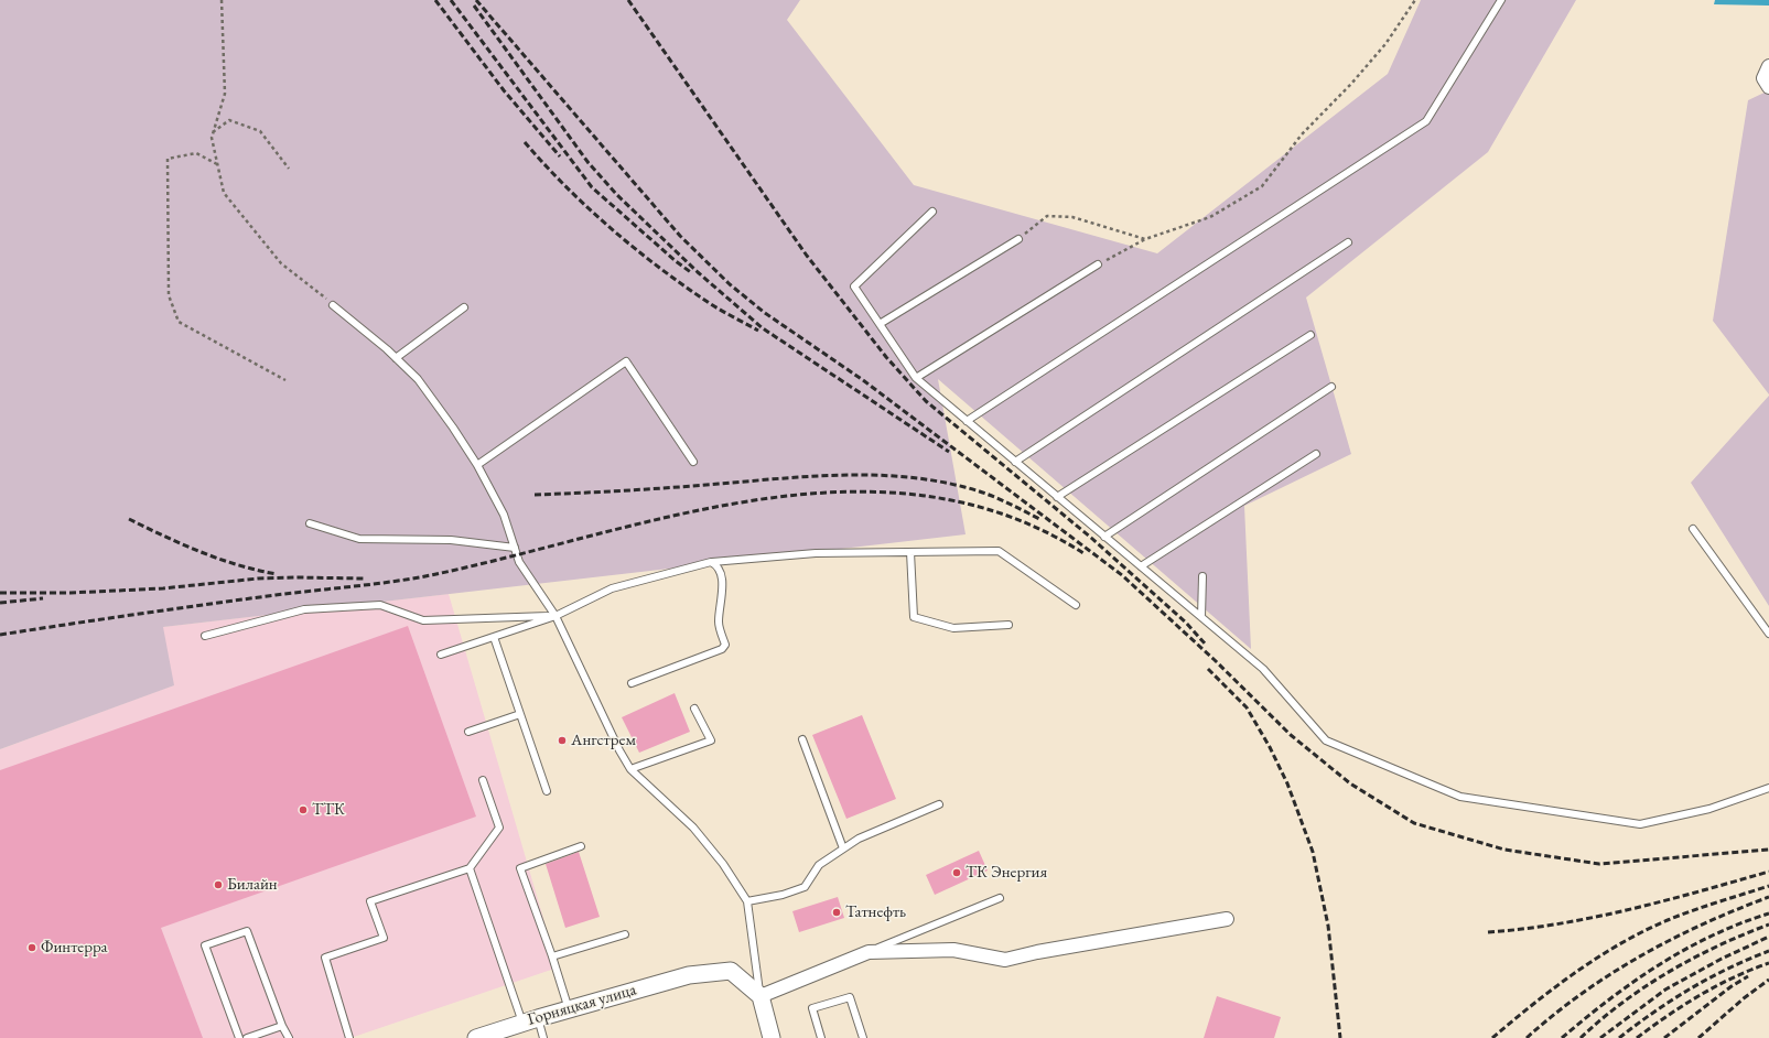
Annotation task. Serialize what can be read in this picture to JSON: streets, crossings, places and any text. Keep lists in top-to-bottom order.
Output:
{
  "streets": {
    "street": ["Горняцкая улица"]
  },
  "places": [
    "Ангстрем",
    "ТТК",
    "ТК Энергия",
    "Билайн",
    "Татнефть",
    "Финтерра"
  ]
}
